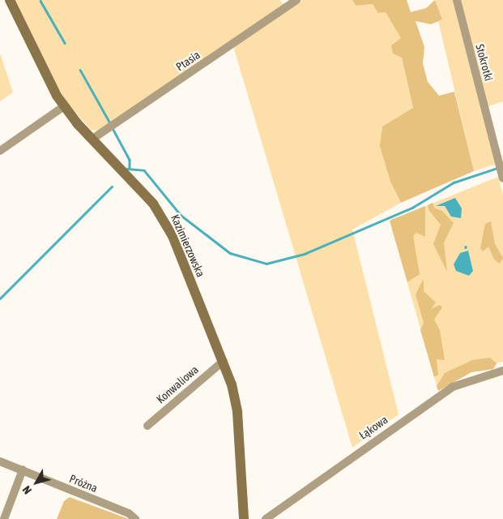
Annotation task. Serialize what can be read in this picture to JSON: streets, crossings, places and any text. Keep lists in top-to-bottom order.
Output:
{
  "streets": {
    "street": [
      "Ptasia",
      "Stokrotki",
      "Kazimierzowska",
      "Konwaliowa",
      "Łąkowa",
      "Próżna"
    ]
  },
  "crossings": [
    ["Ptasia", "Kazimierzowska"],
    ["Kazimierzowska", "Konwaliowa"]
  ],
  "north": "bottom left"
}
